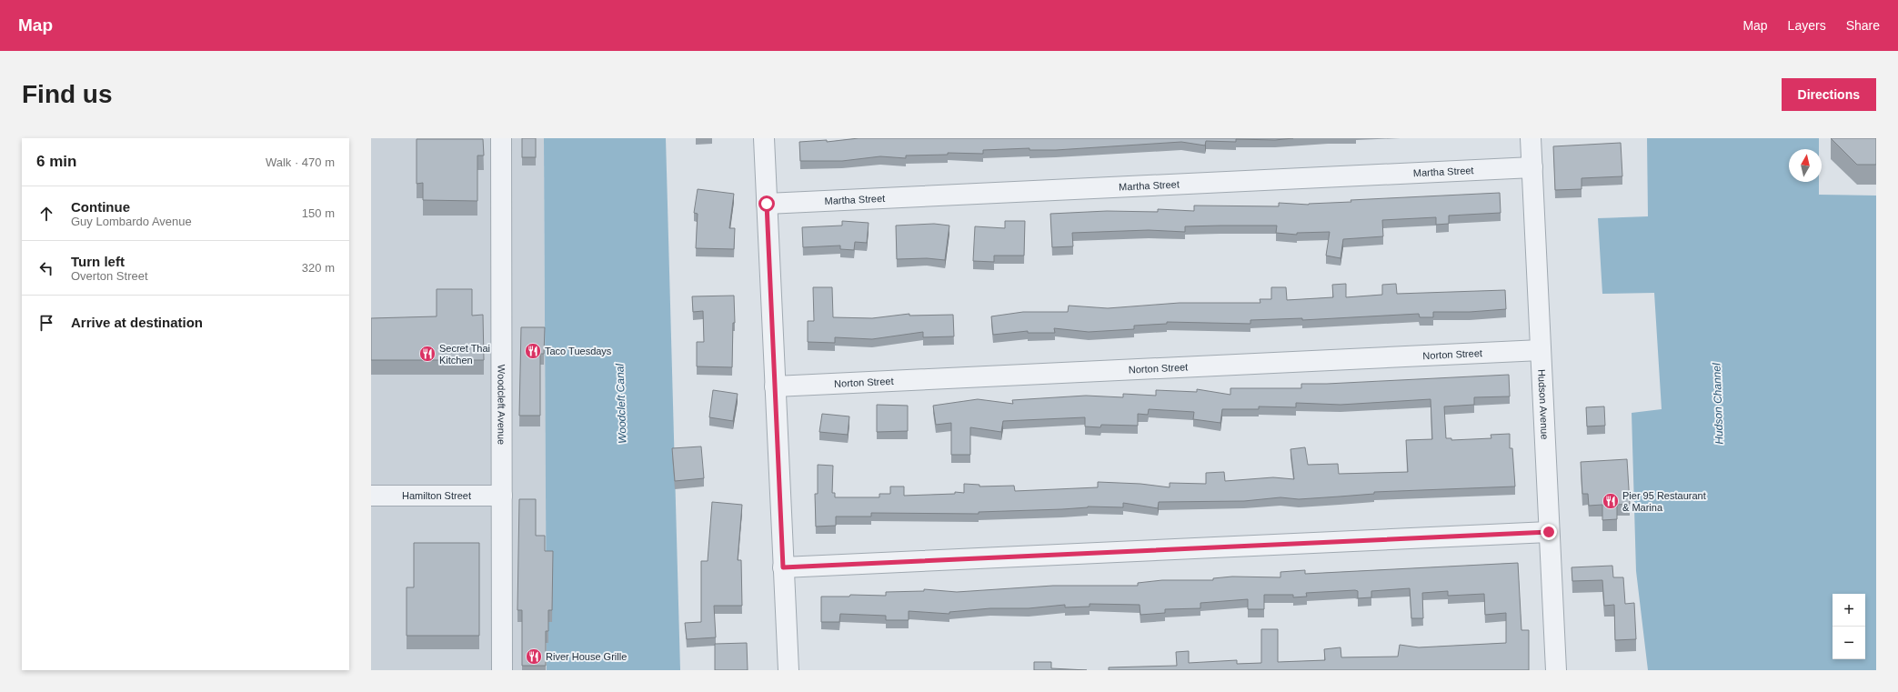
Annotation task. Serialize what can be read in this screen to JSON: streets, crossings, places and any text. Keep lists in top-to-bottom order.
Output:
{
  "streets": {
    "street": [
      "Martha Street",
      "Norton Street",
      "Woodcleft Avenue",
      "Hudson Avenue",
      "Hamilton Street"
    ]
  },
  "crossings": [
    ["Martha Street", "Hudson Avenue"],
    ["Norton Street", "Hudson Avenue"],
    ["Woodcleft Avenue", "Hamilton Street"]
  ],
  "water": ["Woodcleft Canal", "Hudson Channel"],
  "places": {
    "restaurant": [
      "Taco Tuesdays",
      "Secret Thai Kitchen",
      "Pier 95 Restaurant & Marina",
      "River House Grille"
    ]
  },
  "north": "top",
  "page": {
    "header": "Map",
    "nav": ["Map", "Layers", "Share"],
    "buttons": "Directions",
    "title": "Find us",
    "heading": ["6 min", "Walk · 470 m"],
    "list": [
      ["Continue", "Guy Lombardo Avenue", "150 m"],
      ["Turn left", "Overton Street", "320 m"],
      "Arrive at destination"
    ],
    "map_buttons": ["+", "−"]
  }
}
